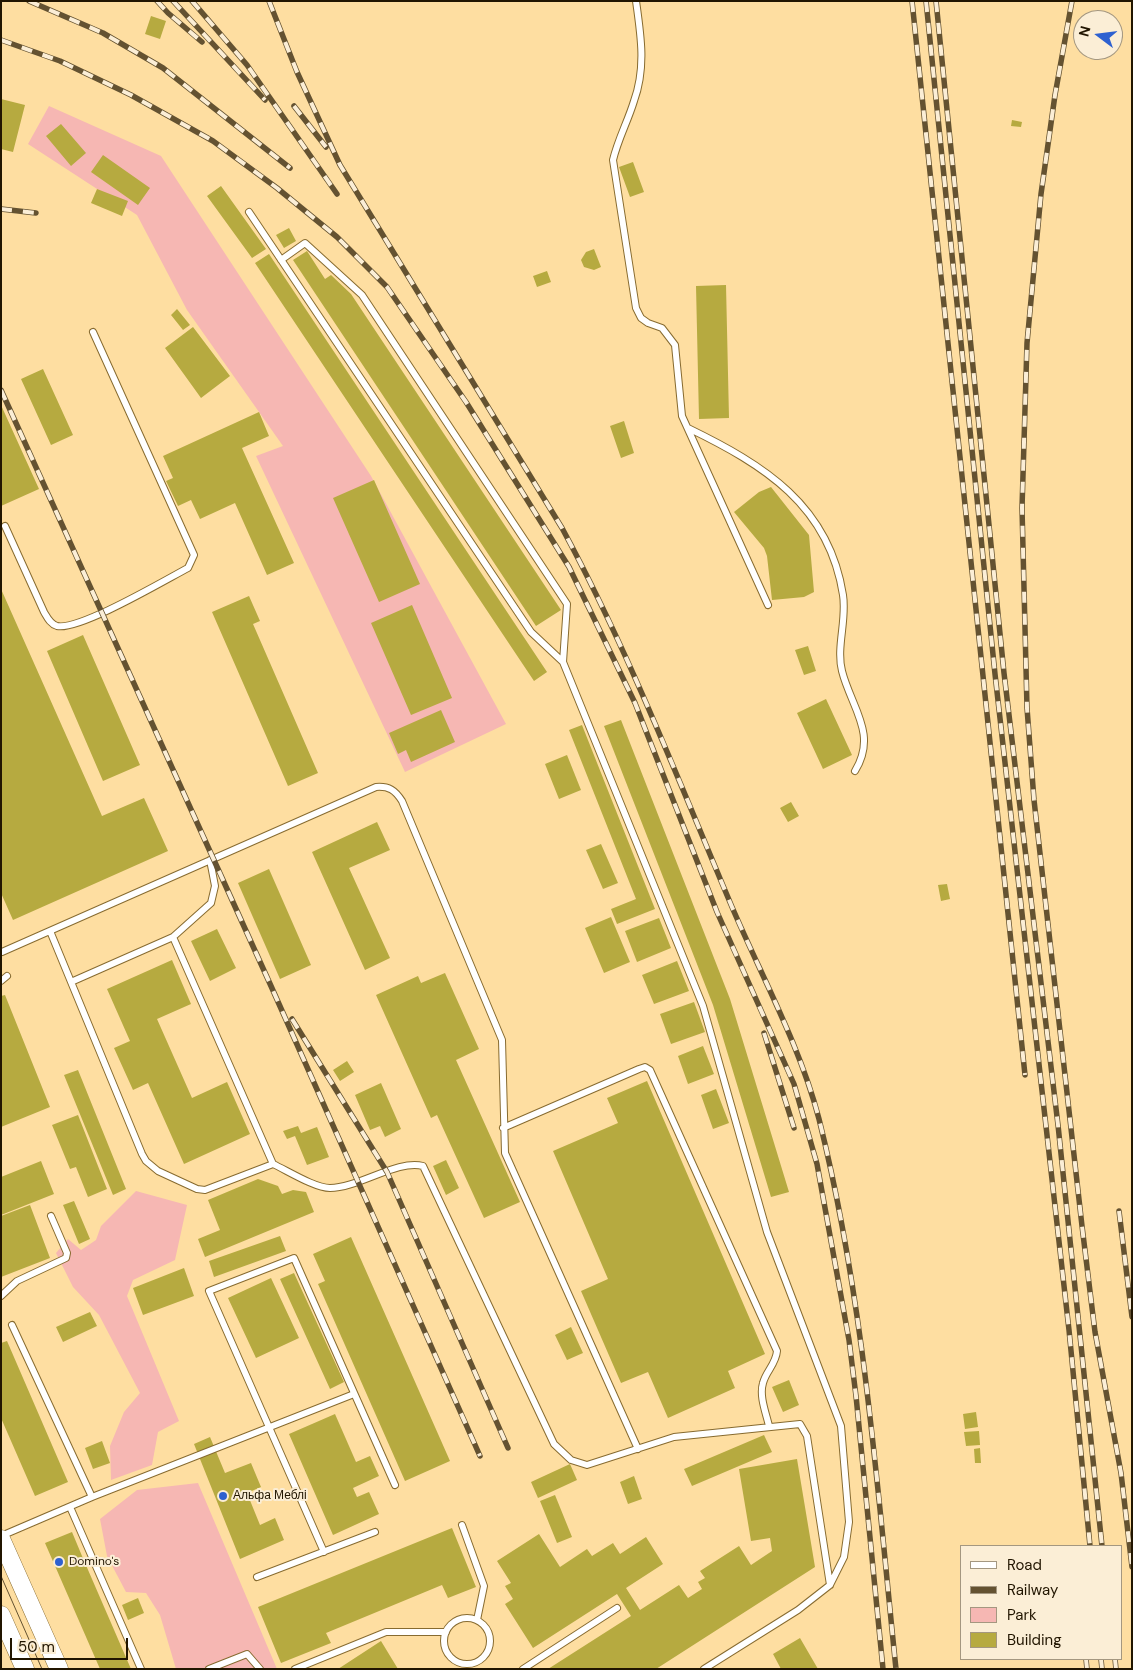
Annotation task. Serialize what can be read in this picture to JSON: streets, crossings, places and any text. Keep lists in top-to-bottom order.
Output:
{
  "places": ["Альфа Меблі", "Domino's"],
  "legend": [
    "Road",
    "Railway",
    "Park",
    "Building"
  ],
  "scale_bar": "50 m",
  "north": "left"
}
